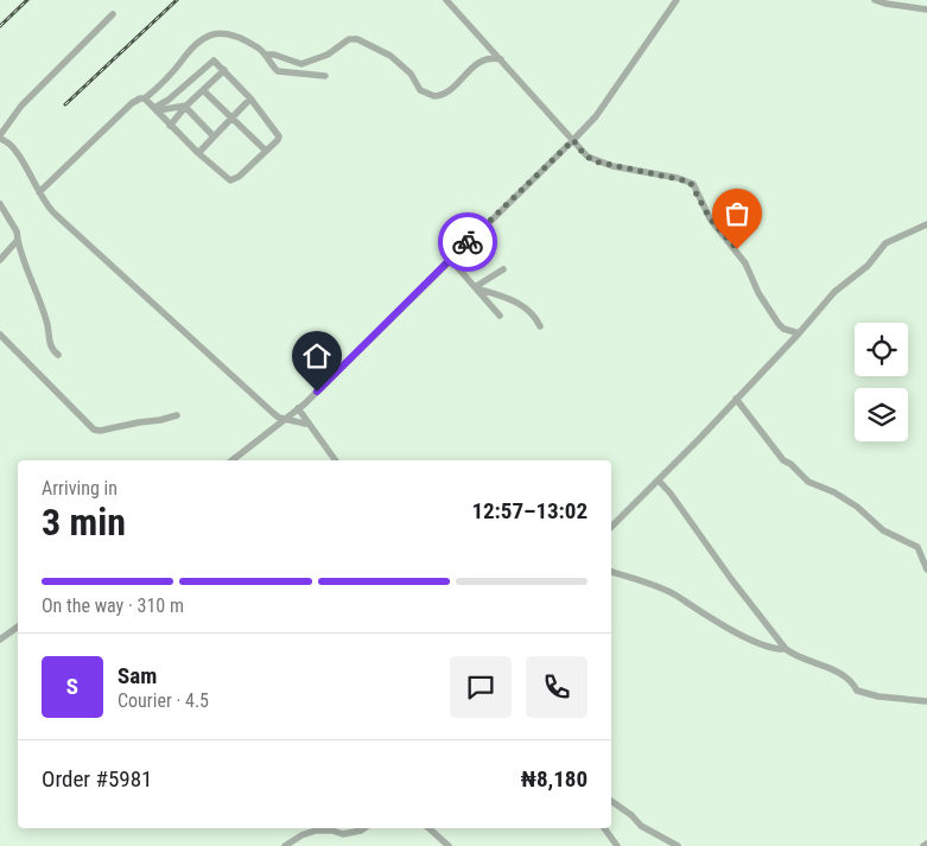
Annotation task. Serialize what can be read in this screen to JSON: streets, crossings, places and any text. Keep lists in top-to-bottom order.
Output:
{
  "page": {
    "heading": ["3 min", "Arriving in", "12:57–13:02"],
    "panel": [
      "Sam",
      "Courier · 4.5",
      "Order #5981",
      "₦8,180"
    ],
    "bar": "On the way · 310 m",
    "round": "S"
  }
}
